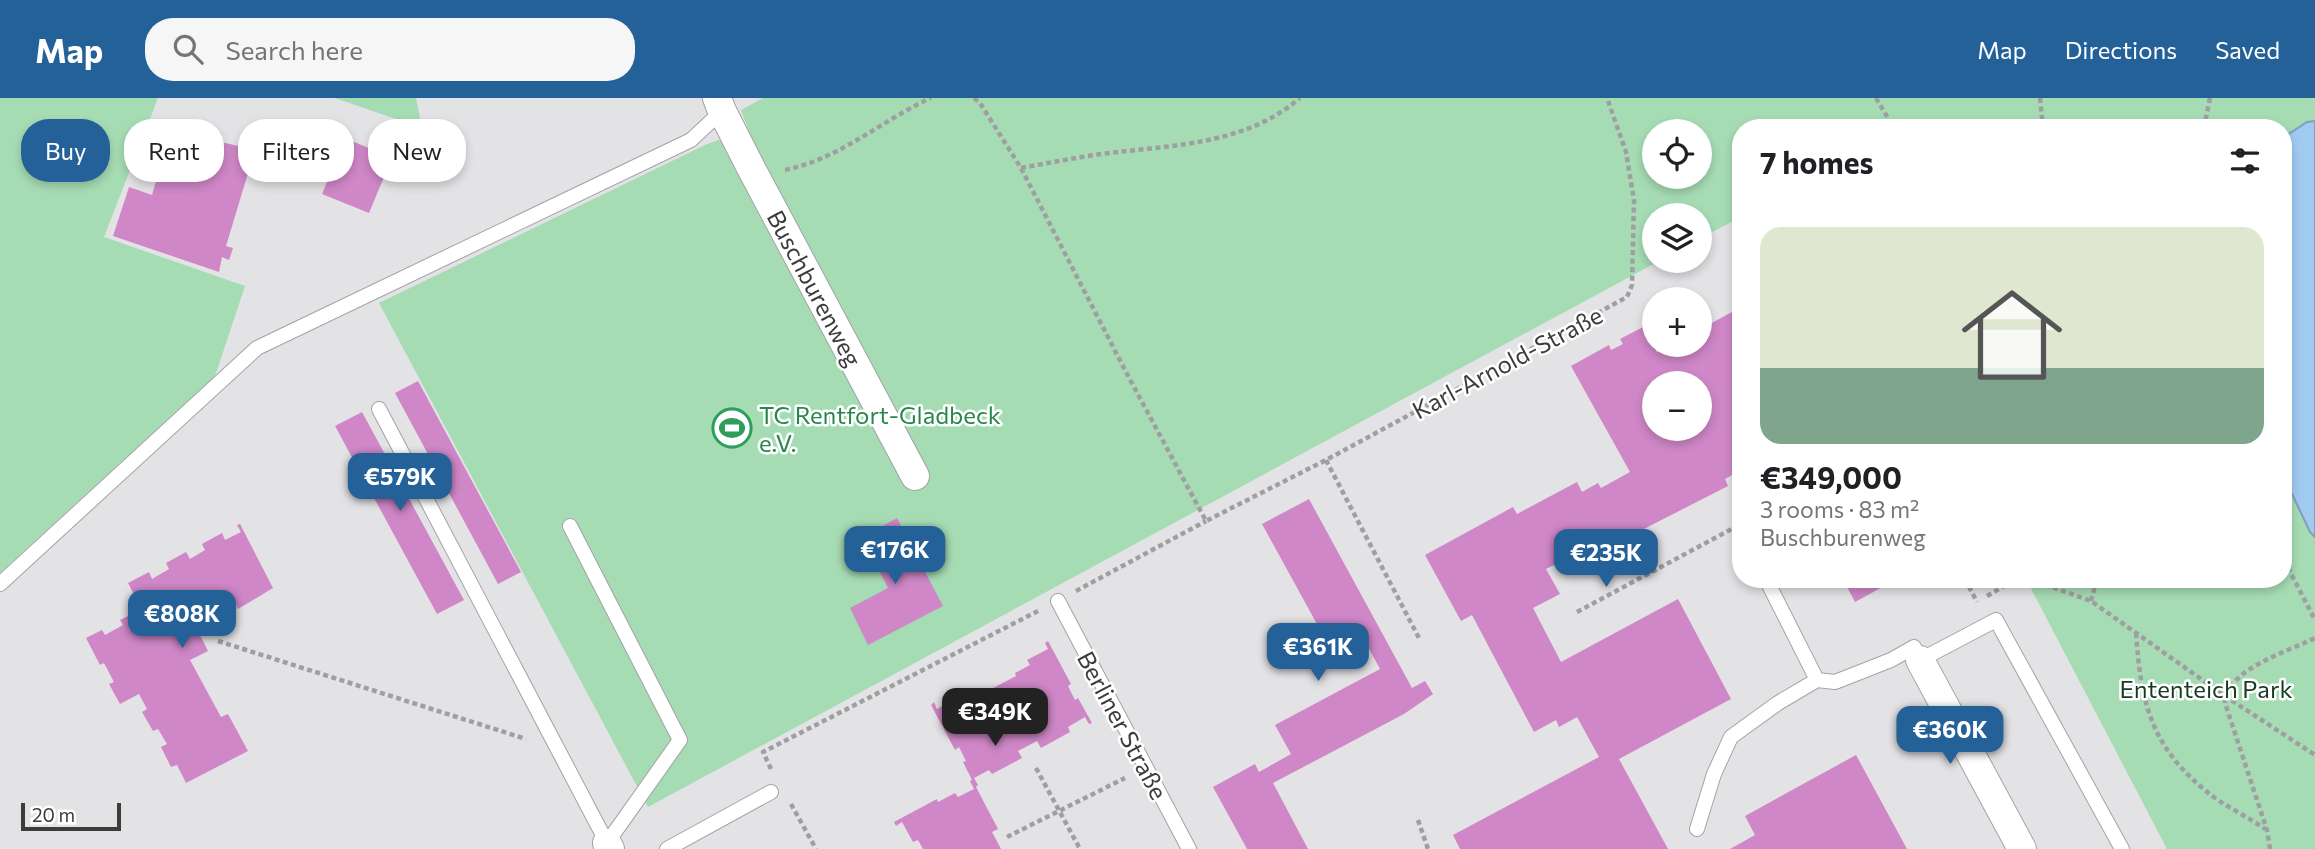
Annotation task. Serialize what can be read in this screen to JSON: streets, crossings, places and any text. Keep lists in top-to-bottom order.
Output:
{
  "streets": {
    "street": ["Buschburenweg"],
    "lane": ["Berliner Straße"],
    "path": ["Karl-Arnold-Straße"]
  },
  "crossings": [
    ["Karl-Arnold-Straße", "Berliner Straße"]
  ],
  "parks": ["Ententeich Park"],
  "places": {
    "sports": ["TC Rentfort-Gladbeck e.V."]
  },
  "scale_bar": "20 m",
  "page": {
    "header": "Map",
    "search": "Search here",
    "nav": ["Map", "Directions", "Saved"],
    "map_buttons": ["+", "−"],
    "chip": [
      "Buy",
      "Rent",
      "Filters",
      "New"
    ],
    "heading": "7 homes",
    "list": [
      {
        "name": "€349,000",
        "note": "3 rooms · 83 m² · Buschburenweg"
      }
    ],
    "price": [
      "€579K",
      "€176K",
      "€235K",
      "€808K",
      "€361K",
      "€349K",
      "€360K"
    ],
    "scale": "20 m"
  }
}
